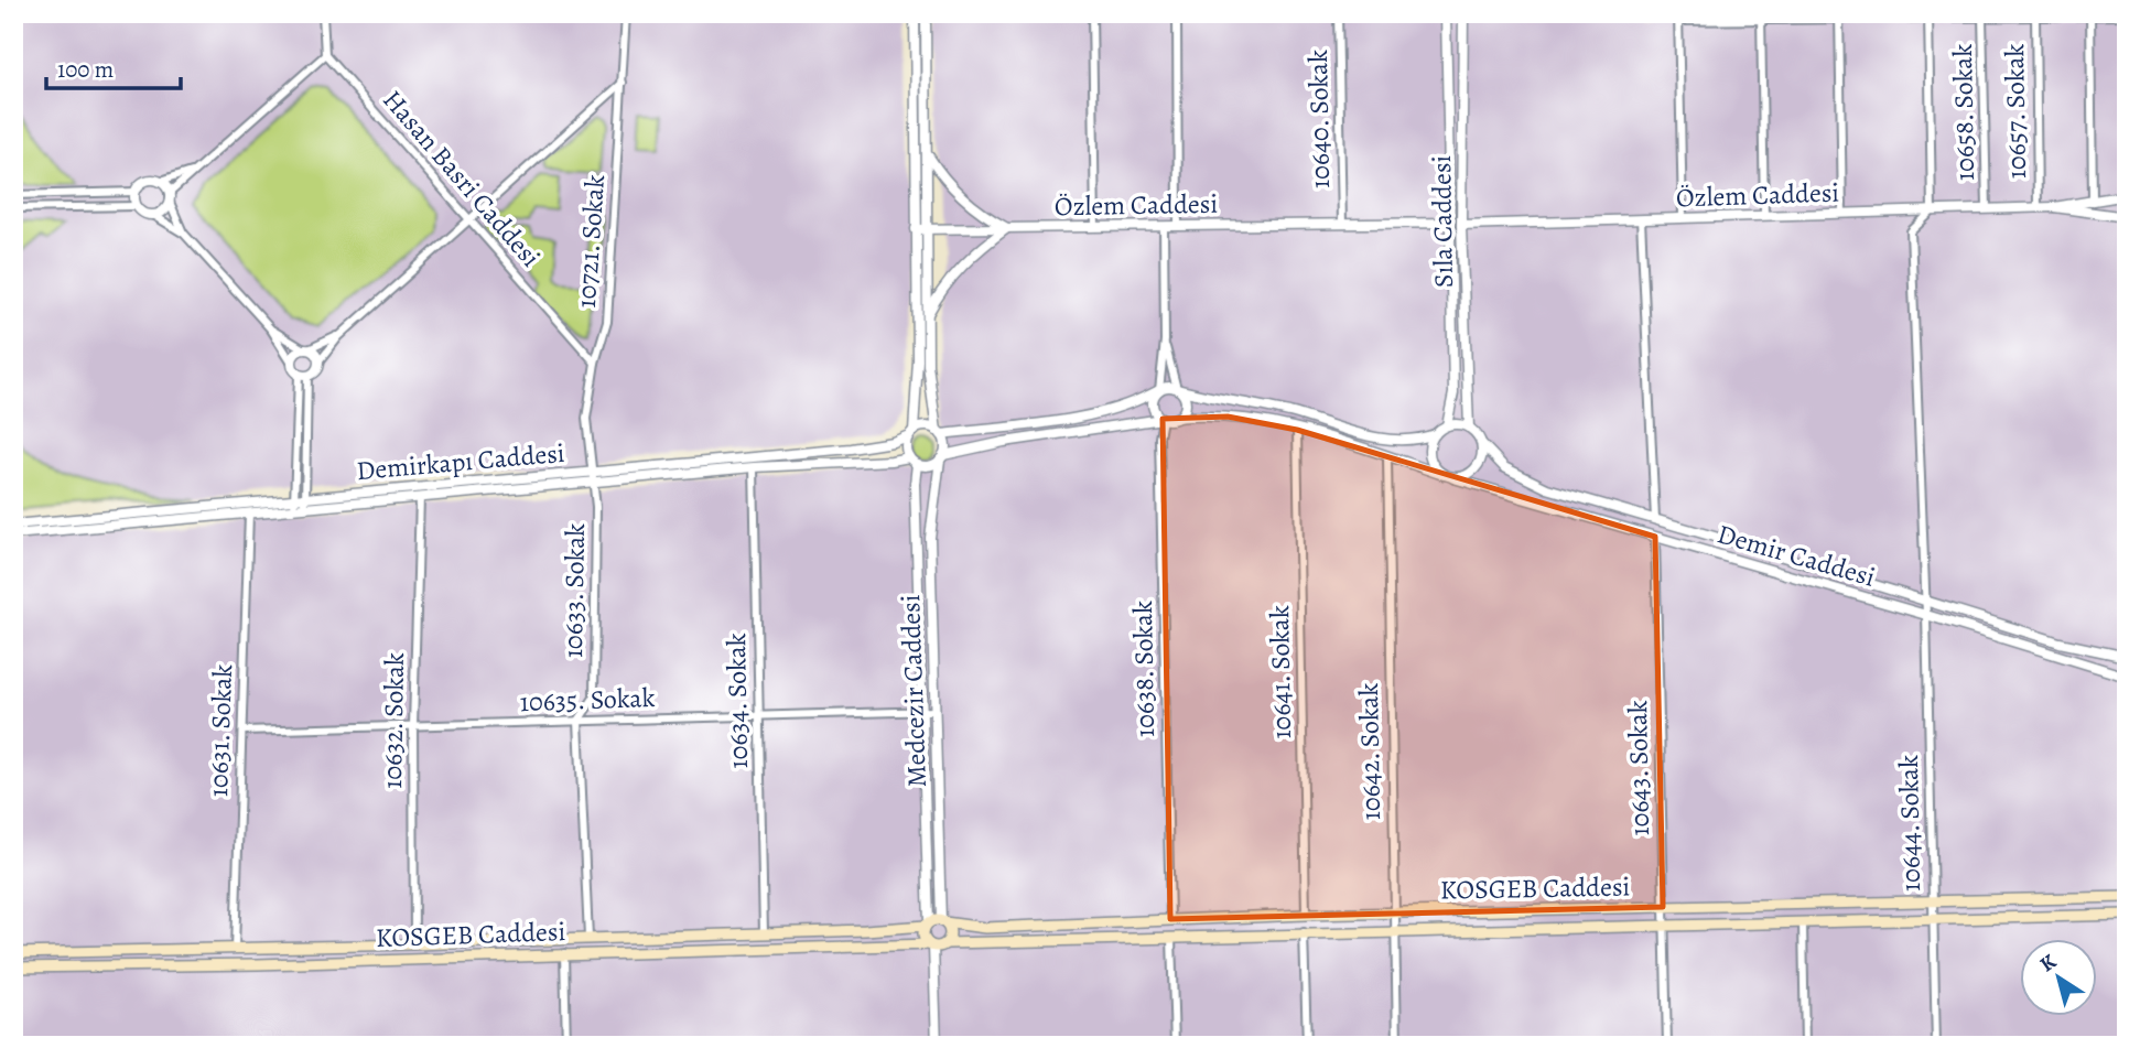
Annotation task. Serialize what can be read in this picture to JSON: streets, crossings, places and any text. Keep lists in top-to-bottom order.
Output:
{
  "streets": {
    "main road": ["KOSGEB Caddesi"],
    "street": [
      "10657. Sokak",
      "10658. Sokak",
      "10640. Sokak",
      "Hasan Basri Caddesi",
      "Özlem Caddesi",
      "Sıla Caddesi",
      "10721. Sokak",
      "Demirkapı Caddesi",
      "Demir Caddesi",
      "10633. Sokak",
      "10638. Sokak",
      "10641. Sokak",
      "Medcezir Caddesi",
      "10635. Sokak",
      "10634. Sokak",
      "10632. Sokak",
      "10631. Sokak",
      "10642. Sokak",
      "10643. Sokak",
      "10644. Sokak"
    ]
  },
  "crossings": [
    ["10657. Sokak", "Özlem Caddesi"],
    ["10658. Sokak", "Özlem Caddesi"],
    ["10640. Sokak", "Özlem Caddesi"],
    ["Hasan Basri Caddesi", "10721. Sokak"],
    ["Özlem Caddesi", "Sıla Caddesi"],
    ["Özlem Caddesi", "10644. Sokak"],
    ["Sıla Caddesi", "Demir Caddesi"],
    ["10721. Sokak", "Demirkapı Caddesi"],
    ["10721. Sokak", "10633. Sokak"],
    ["Demirkapı Caddesi", "10633. Sokak"],
    ["Demirkapı Caddesi", "Medcezir Caddesi"],
    ["Demirkapı Caddesi", "10634. Sokak"],
    ["Demirkapı Caddesi", "10632. Sokak"],
    ["Demirkapı Caddesi", "10631. Sokak"],
    ["Demir Caddesi", "10643. Sokak"],
    ["Demir Caddesi", "10644. Sokak"],
    ["10633. Sokak", "10635. Sokak"],
    ["10633. Sokak", "KOSGEB Caddesi"],
    ["10638. Sokak", "KOSGEB Caddesi"],
    ["10641. Sokak", "KOSGEB Caddesi"],
    ["Medcezir Caddesi", "10635. Sokak"],
    ["Medcezir Caddesi", "KOSGEB Caddesi"],
    ["10635. Sokak", "10634. Sokak"],
    ["10635. Sokak", "10632. Sokak"],
    ["10635. Sokak", "10631. Sokak"],
    ["10634. Sokak", "KOSGEB Caddesi"],
    ["10632. Sokak", "KOSGEB Caddesi"],
    ["10631. Sokak", "KOSGEB Caddesi"],
    ["10642. Sokak", "KOSGEB Caddesi"],
    ["10643. Sokak", "KOSGEB Caddesi"],
    ["10644. Sokak", "KOSGEB Caddesi"]
  ],
  "scale_bar": "100 m",
  "north": "top left"
}
